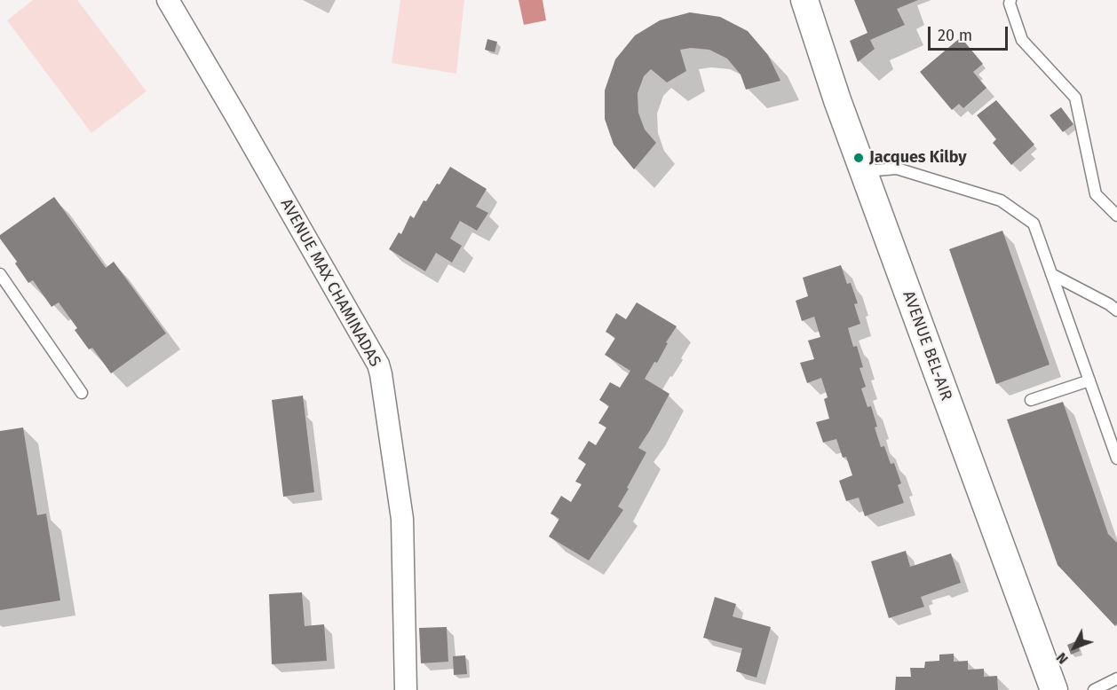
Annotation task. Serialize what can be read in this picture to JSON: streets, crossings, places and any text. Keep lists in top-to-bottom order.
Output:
{
  "streets": {
    "street": ["AVENUE MAX CHAMINADAS", "AVENUE BEL-AIR"]
  },
  "places": ["Jacques Kilby"],
  "scale_bar": "20 m",
  "north": "bottom left"
}
